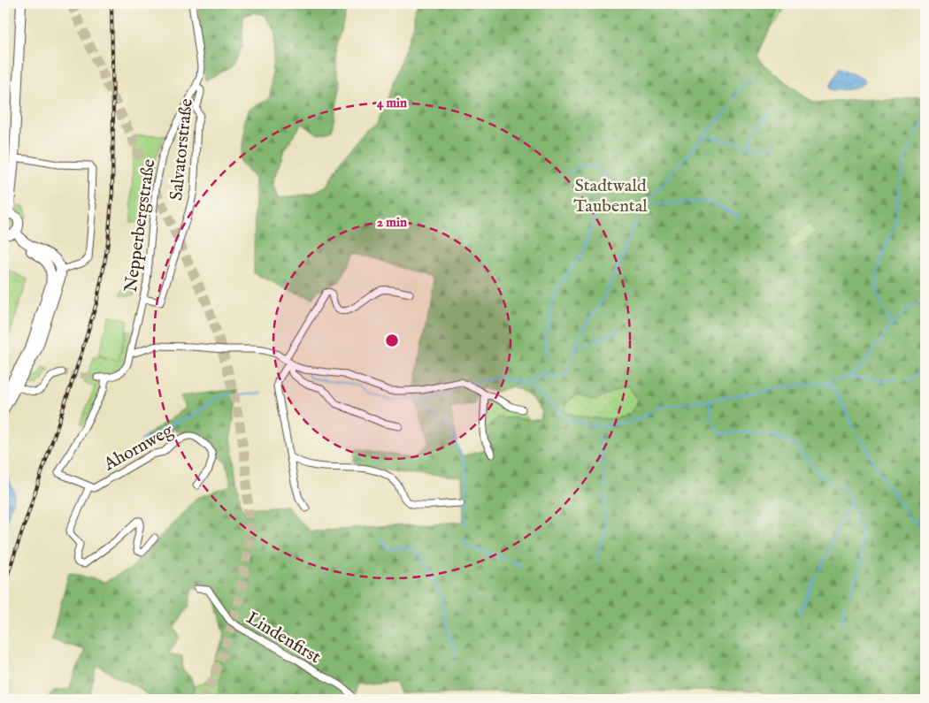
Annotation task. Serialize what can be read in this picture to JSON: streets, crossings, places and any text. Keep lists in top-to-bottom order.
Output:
{
  "streets": {
    "street": [
      "Salvatorstraße",
      "Nepperbergstraße",
      "Ahornweg",
      "Lindenfirst"
    ]
  },
  "crossings": [
    ["Salvatorstraße", "Nepperbergstraße"]
  ],
  "parks": ["Stadtwald Taubental"],
  "rings": ["4 min", "2 min"]
}
